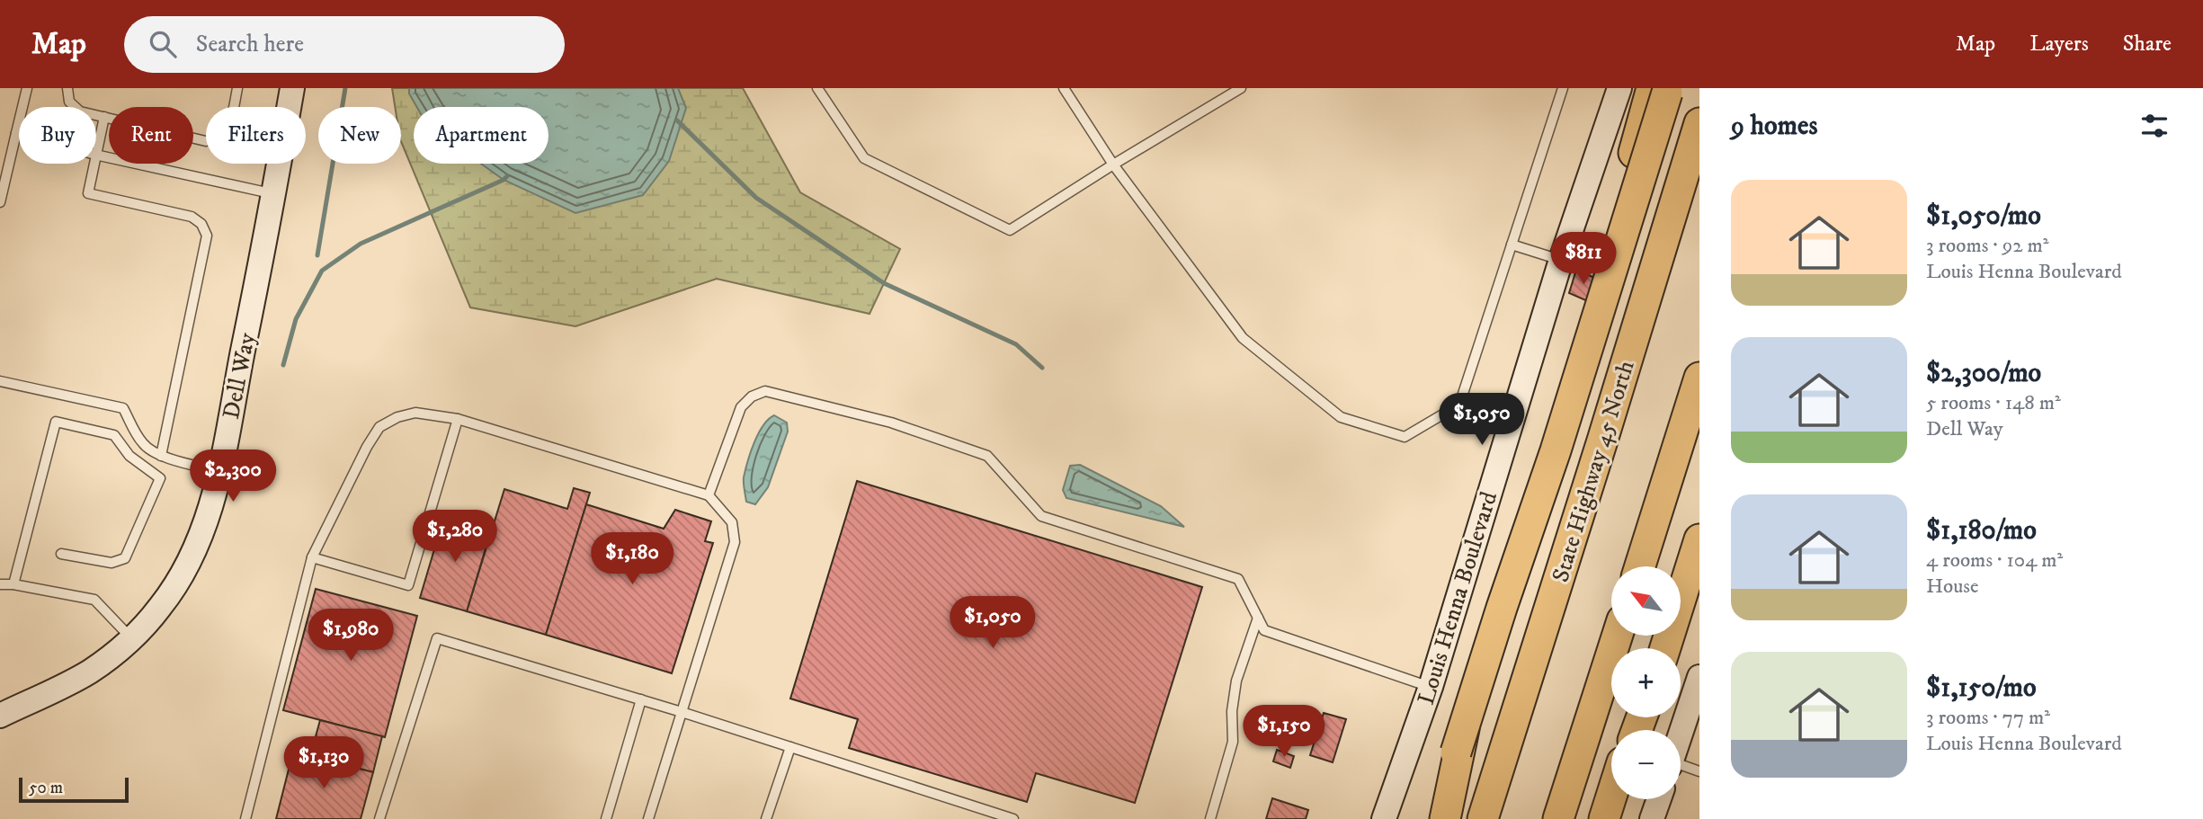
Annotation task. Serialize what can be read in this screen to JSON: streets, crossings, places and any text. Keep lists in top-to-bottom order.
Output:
{
  "streets": {
    "highway": ["State Highway 45 North"],
    "main road": ["Dell Way", "Louis Henna Boulevard"]
  },
  "scale_bar": "50 m",
  "north": "top left",
  "page": {
    "header": "Map",
    "search": "Search here",
    "nav": ["Map", "Layers", "Share"],
    "heading": "9 homes",
    "chip": [
      "Buy",
      "Rent",
      "Filters",
      "New",
      "Apartment"
    ],
    "list": [
      {
        "name": "$1,050/mo",
        "note": "3 rooms · 92 m² · Louis Henna Boulevard"
      },
      {
        "name": "$2,300/mo",
        "note": "5 rooms · 148 m² · Dell Way"
      },
      {
        "name": "$1,180/mo",
        "note": "4 rooms · 104 m² · House"
      },
      {
        "name": "$1,150/mo",
        "note": "3 rooms · 77 m² · Louis Henna Boulevard"
      }
    ],
    "price": [
      "$811",
      "$1,050",
      "$2,300",
      "$1,280",
      "$1,180",
      "$1,050",
      "$1,980",
      "$1,150",
      "$1,130"
    ],
    "map_buttons": ["+", "−"],
    "scale": "50 m"
  }
}
